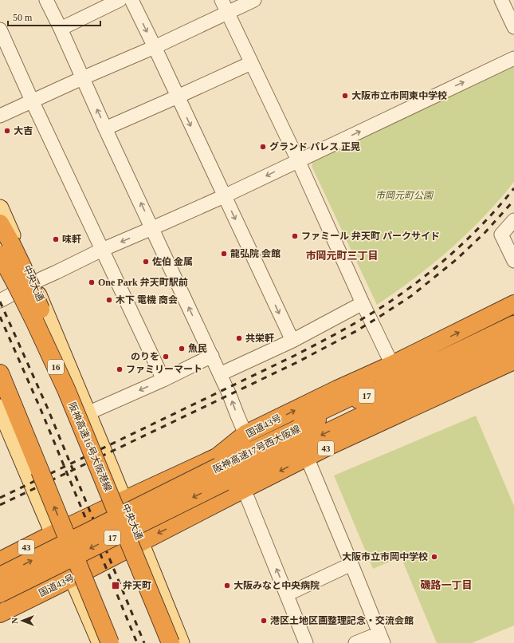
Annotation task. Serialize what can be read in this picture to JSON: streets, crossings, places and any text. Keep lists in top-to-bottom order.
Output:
{
  "streets": {
    "highway": [
      "16",
      "17",
      "国道43号",
      "阪神高速16号大阪港線",
      "43",
      "阪神高速17号西大阪線"
    ],
    "main road": ["中央大通"]
  },
  "crossings": [
    ["中央大通", "国道43号"],
    ["中央大通", "43"],
    ["国道43号", "43"],
    ["国道43号", "阪神高速17号西大阪線"]
  ],
  "districts": ["市岡元町三丁目", "磯路一丁目"],
  "parks": ["市岡元町公園"],
  "places": {
    "other": [
      "大阪市立市岡東中学校",
      "大吉",
      "グランド パレス 正晃",
      "ファミール 弁天町 パークサイド",
      "味軒",
      "龍弘院 会館",
      "佐伯 金属",
      "One Park 弁天町駅前",
      "木下 電機 商会",
      "共栄軒",
      "魚民",
      "のりを",
      "ファミリーマート",
      "大阪市立市岡中学校",
      "大阪みなと中央病院",
      "港区土地区画整理記念・交流会館"
    ],
    "transit": ["弁天町"]
  },
  "scale_bar": "50 m",
  "north": "left"
}
